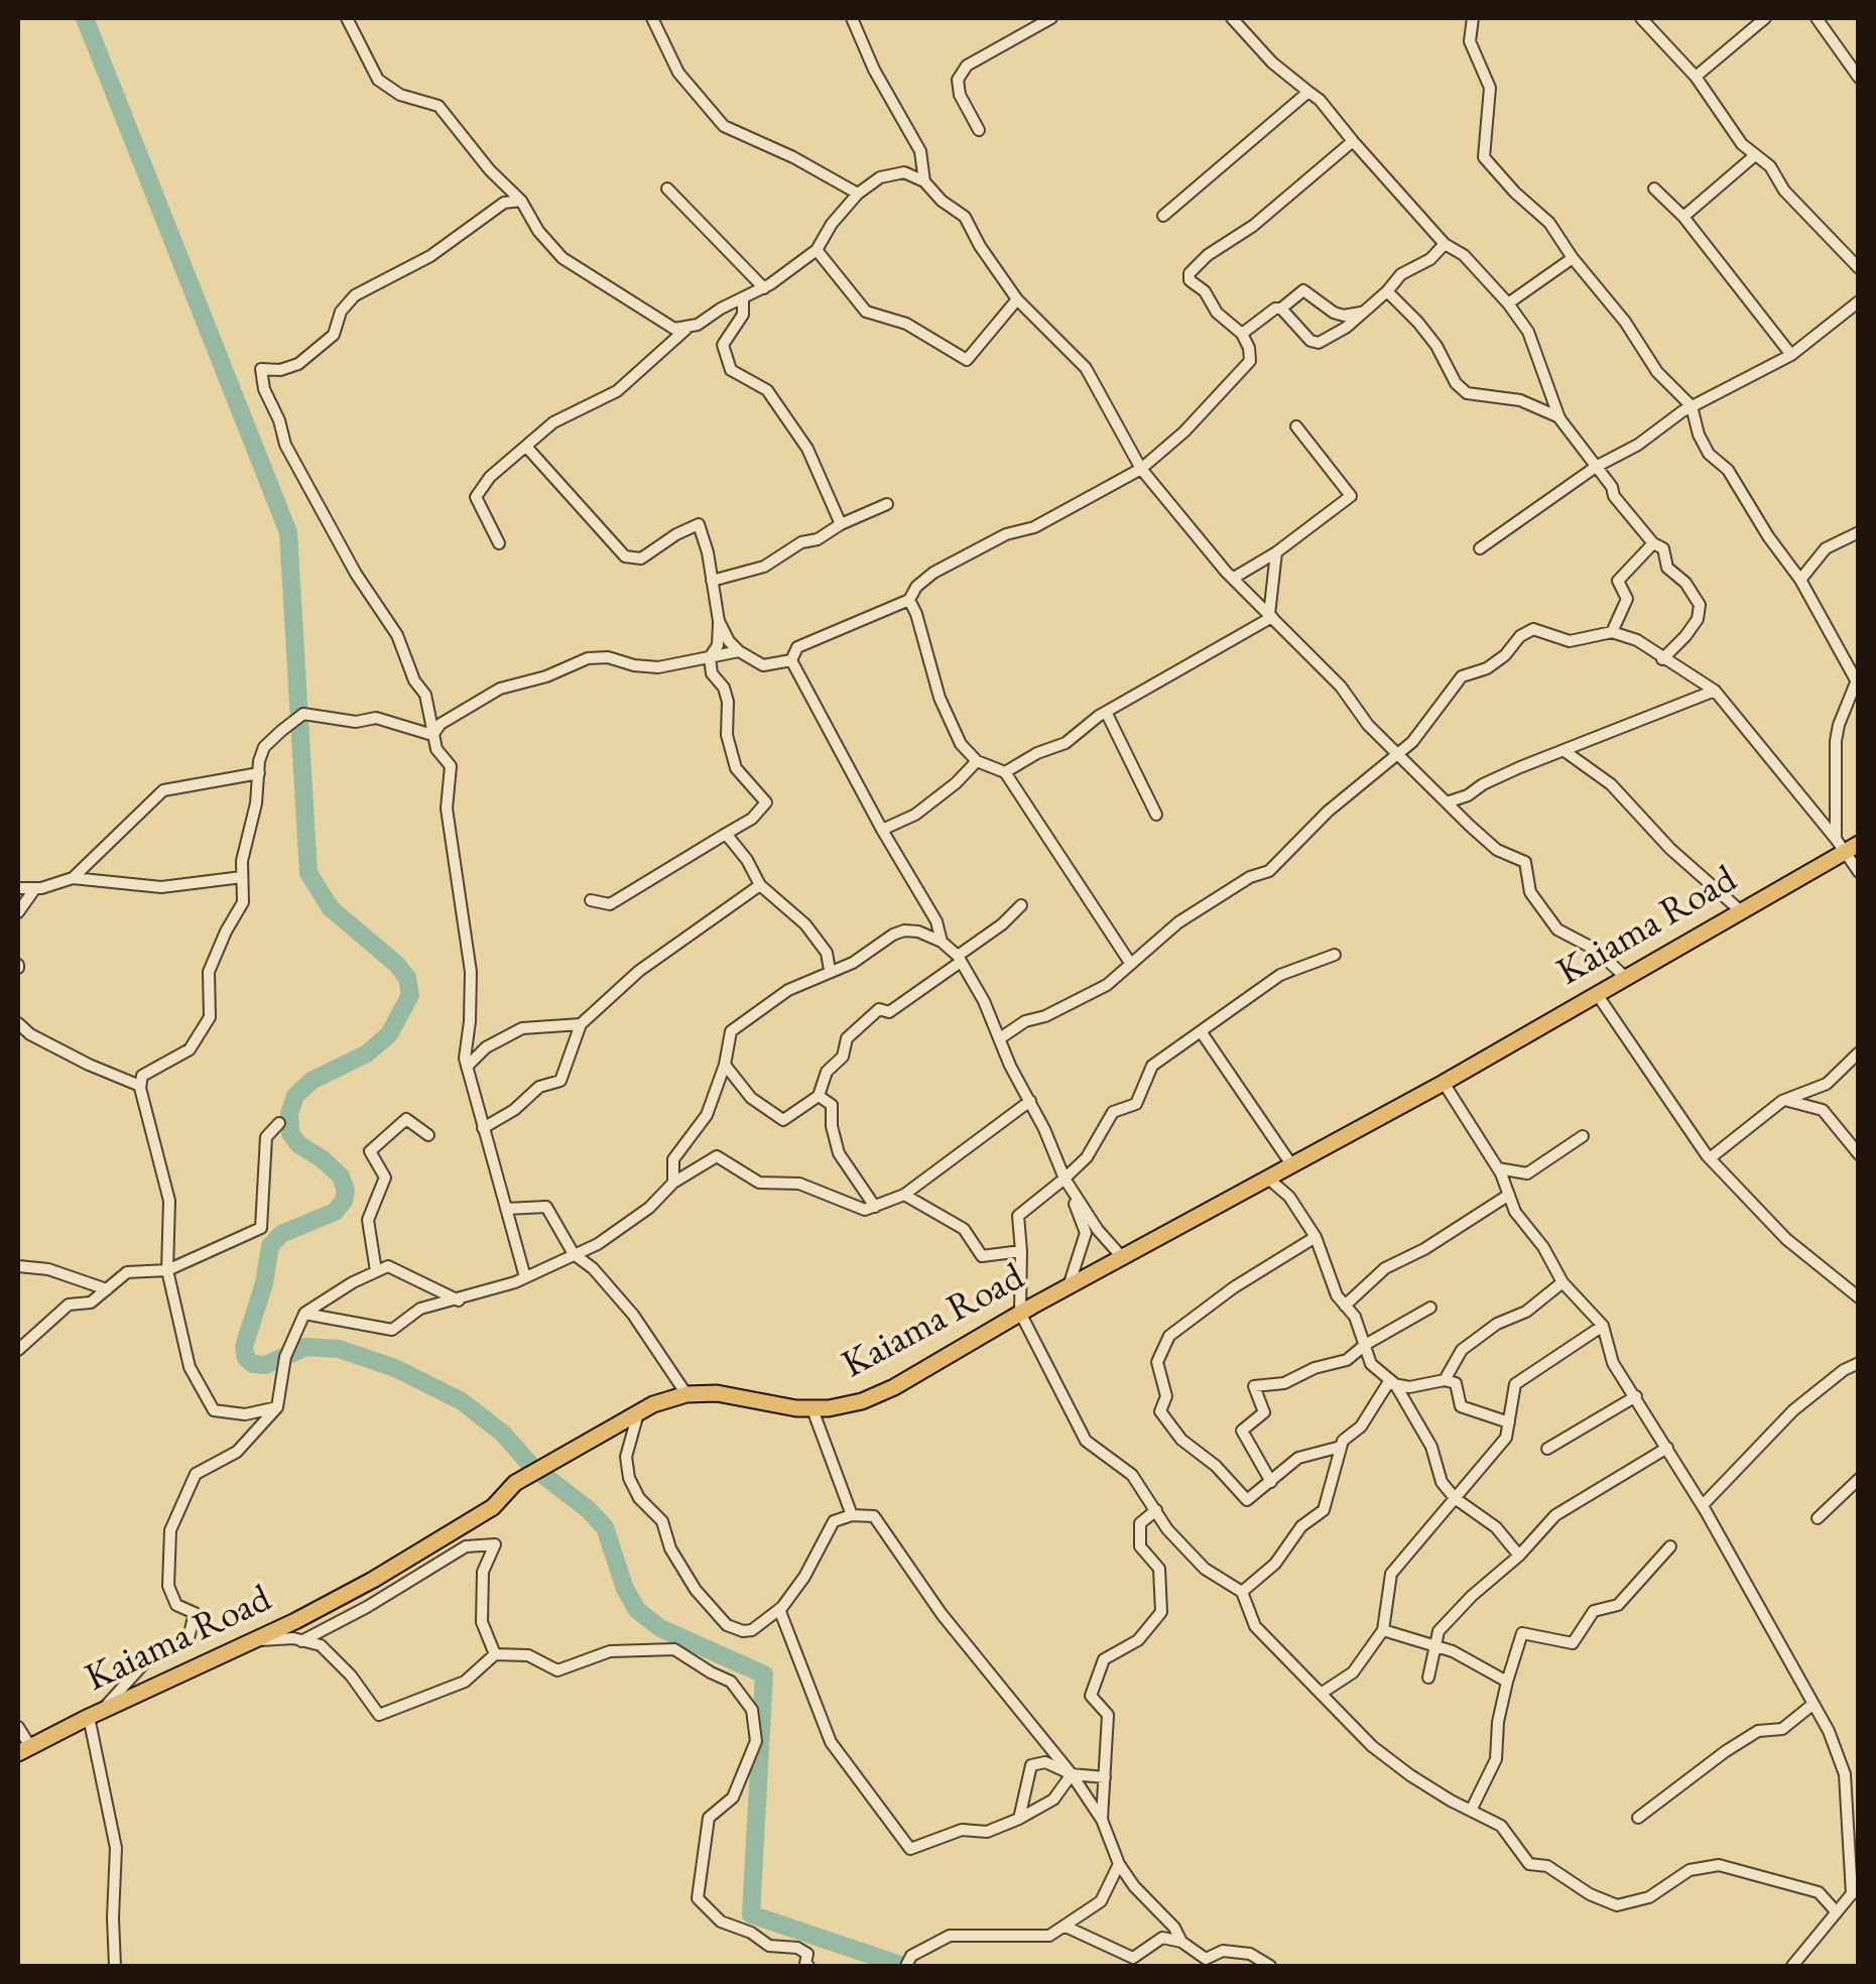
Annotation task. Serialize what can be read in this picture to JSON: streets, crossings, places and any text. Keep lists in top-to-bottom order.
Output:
{
  "streets": {
    "highway": ["Kaiama Road"]
  }
}
